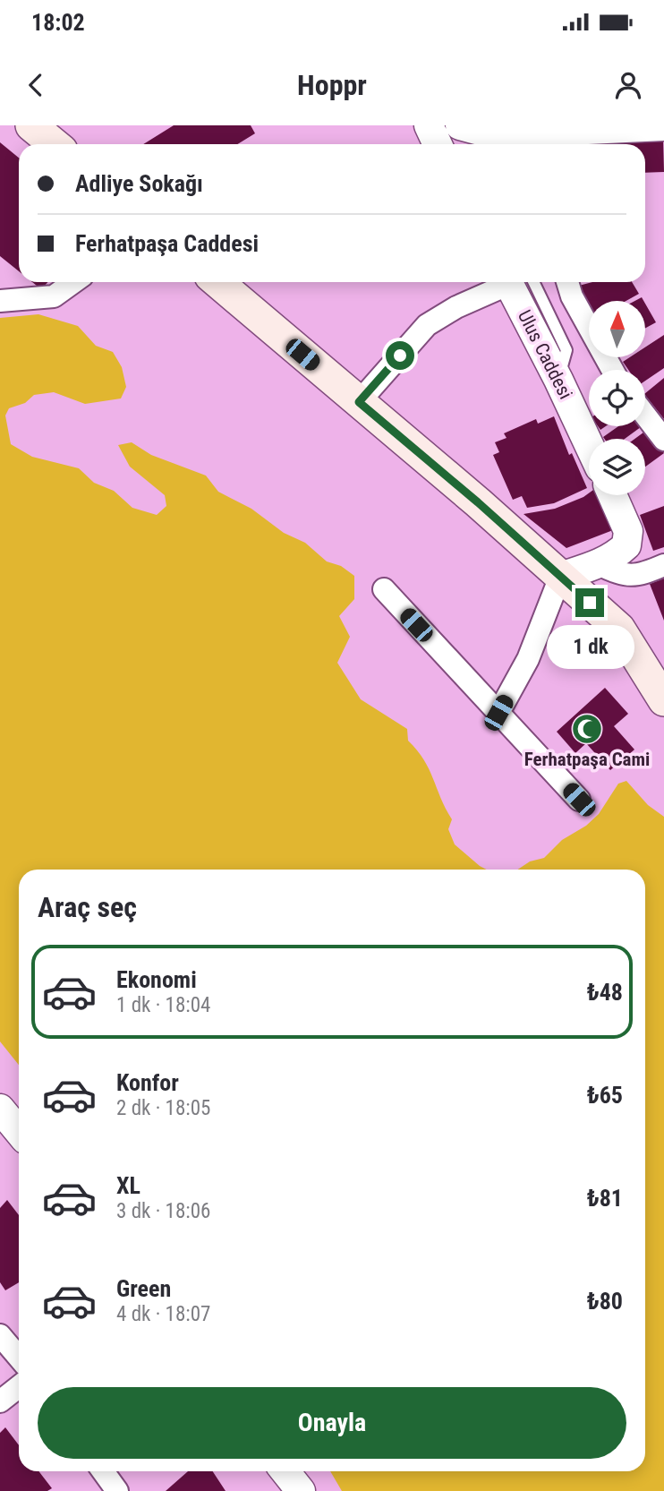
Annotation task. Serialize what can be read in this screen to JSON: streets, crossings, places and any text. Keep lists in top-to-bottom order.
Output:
{
  "streets": {
    "street": ["Ulus Caddesi"]
  },
  "places": {
    "mosque": ["Ferhatpaşa Cami"]
  },
  "north": "top",
  "page": {
    "status": "18:02",
    "header": "Hoppr",
    "banner": ["Adliye Sokağı", "Ferhatpaşa Caddesi"],
    "bubble": "1 dk",
    "heading": "Araç seç",
    "list": [
      {
        "name": "Ekonomi",
        "note": "1 dk · 18:04",
        "value": "₺48"
      },
      {
        "name": "Konfor",
        "note": "2 dk · 18:05",
        "value": "₺65"
      },
      {
        "name": "XL",
        "note": "3 dk · 18:06",
        "value": "₺81"
      },
      {
        "name": "Green",
        "note": "4 dk · 18:07",
        "value": "₺80"
      }
    ],
    "buttons": "Onayla"
  }
}
